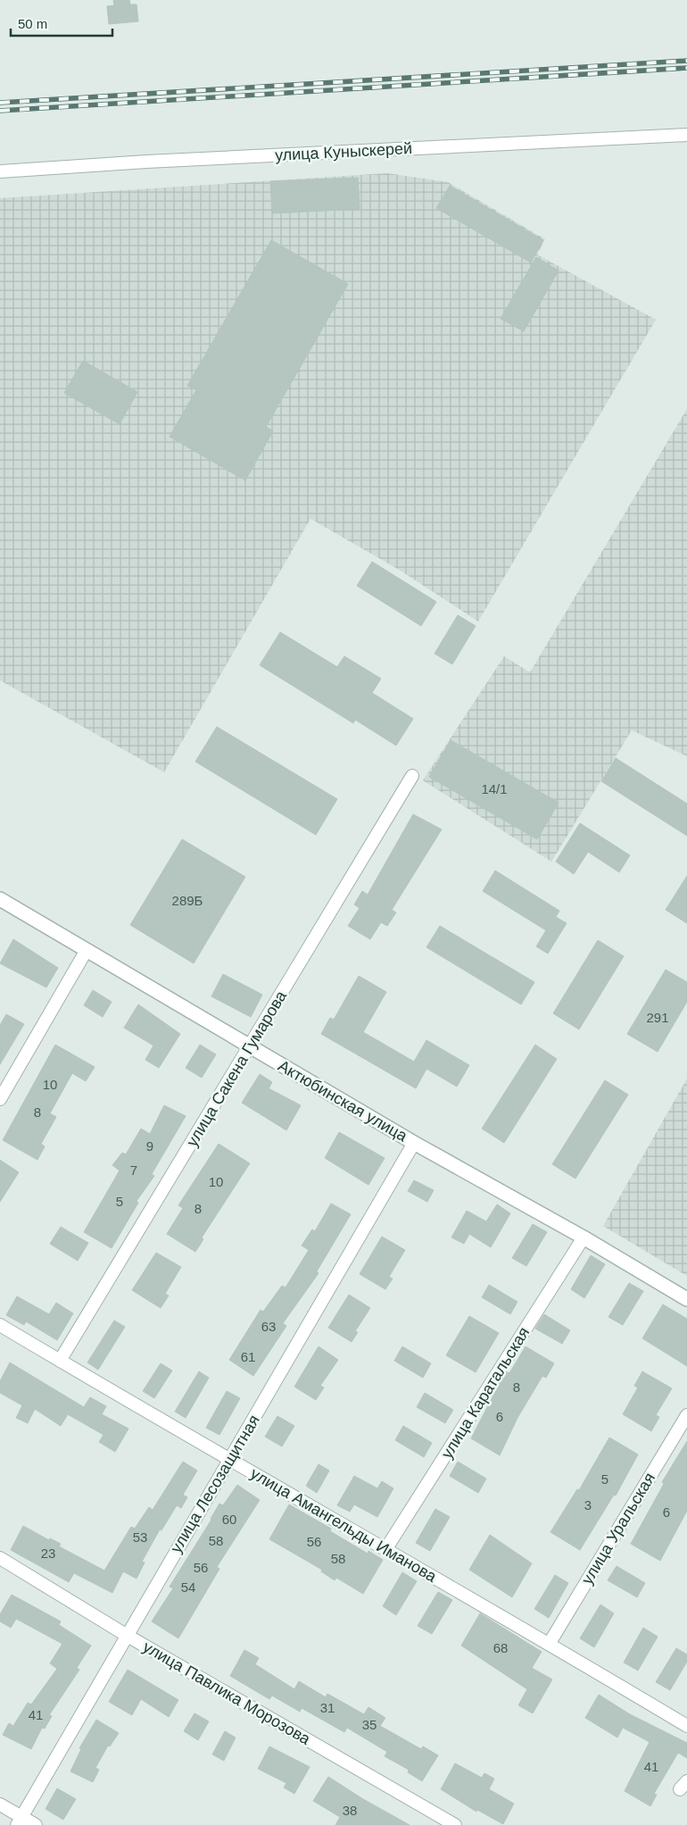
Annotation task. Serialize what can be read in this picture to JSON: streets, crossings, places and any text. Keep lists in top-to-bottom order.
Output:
{
  "streets": {
    "street": [
      "улица Куныскерей",
      "улица Сакена Гумарова",
      "Актюбинская улица",
      "улица Каратальская",
      "улица Лесозащитная",
      "улица Амангельды Иманова",
      "улица Уральская",
      "улица Павлика Морозова"
    ]
  },
  "crossings": [
    ["улица Сакена Гумарова", "Актюбинская улица"],
    ["улица Сакена Гумарова", "улица Амангельды Иманова"],
    ["Актюбинская улица", "улица Каратальская"],
    ["Актюбинская улица", "улица Лесозащитная"],
    ["улица Каратальская", "улица Амангельды Иманова"],
    ["улица Лесозащитная", "улица Амангельды Иманова"],
    ["улица Лесозащитная", "улица Павлика Морозова"],
    ["улица Амангельды Иманова", "улица Уральская"]
  ],
  "house_numbers": [
    "14/1",
    "289Б",
    "291",
    "10",
    "8",
    "9",
    "7",
    "10",
    "5",
    "8",
    "63",
    "61",
    "8",
    "6",
    "5",
    "3",
    "6",
    "60",
    "53",
    "58",
    "56",
    "23",
    "58",
    "56",
    "54",
    "68",
    "31",
    "41",
    "35",
    "41",
    "38"
  ],
  "scale_bar": "50 m"
}
